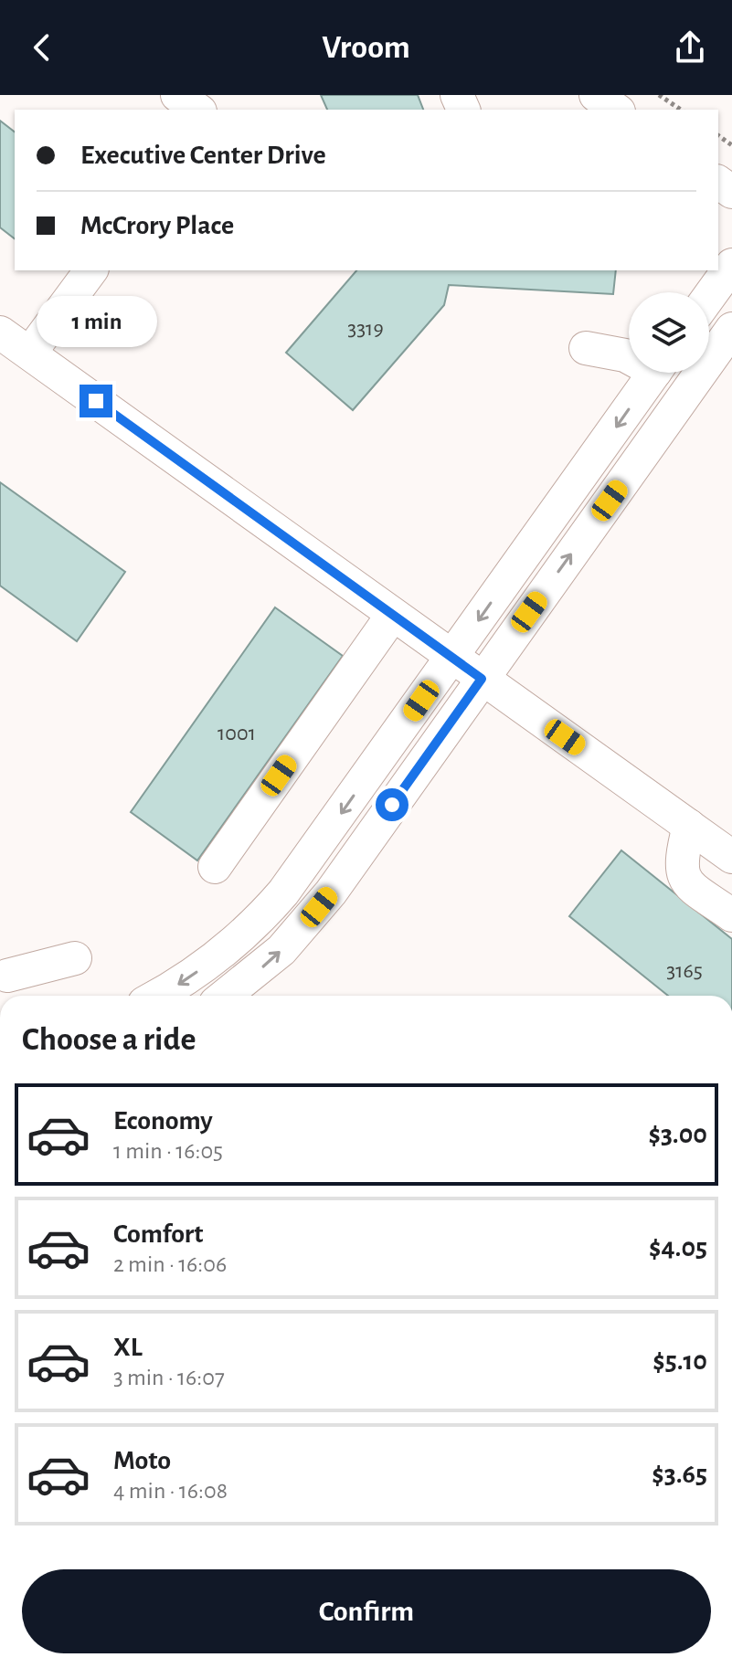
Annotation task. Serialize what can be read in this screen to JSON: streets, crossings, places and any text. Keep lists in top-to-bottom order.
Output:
{
  "house_numbers": ["3319", "1001", "3165"],
  "page": {
    "header": "Vroom",
    "banner": ["Executive Center Drive", "McCrory Place"],
    "bubble": "1 min",
    "heading": "Choose a ride",
    "list": [
      {
        "name": "Economy",
        "note": "1 min · 16:05",
        "value": "$3.00"
      },
      {
        "name": "Comfort",
        "note": "2 min · 16:06",
        "value": "$4.05"
      },
      {
        "name": "XL",
        "note": "3 min · 16:07",
        "value": "$5.10"
      },
      {
        "name": "Moto",
        "note": "4 min · 16:08",
        "value": "$3.65"
      }
    ],
    "buttons": "Confirm"
  }
}
